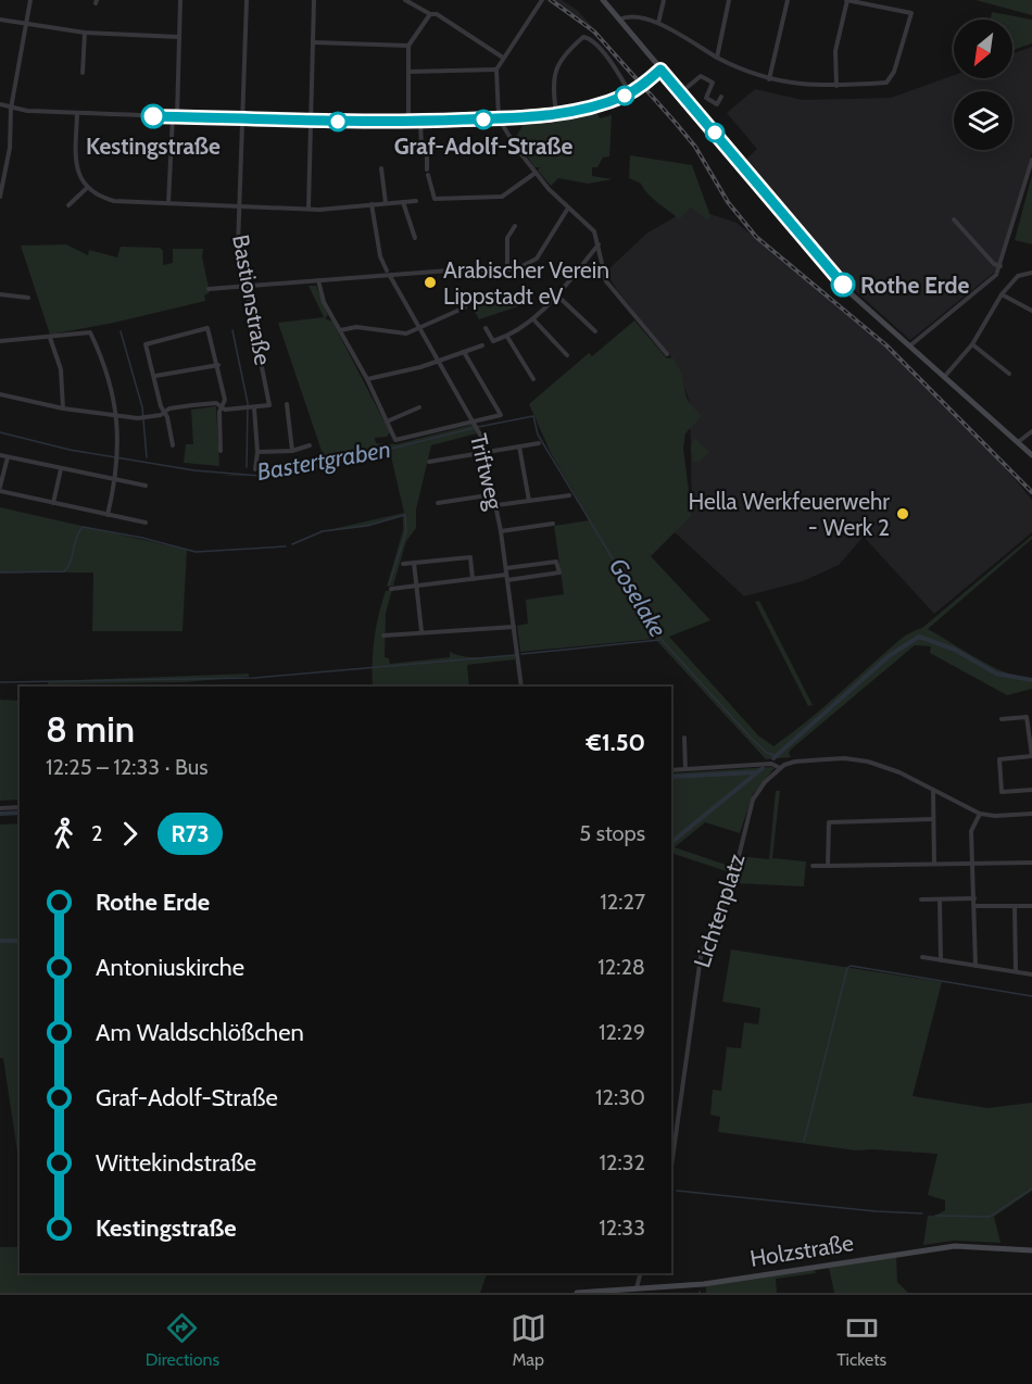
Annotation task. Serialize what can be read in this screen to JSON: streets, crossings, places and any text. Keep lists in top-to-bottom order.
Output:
{
  "streets": {
    "main road": ["Holzstraße"],
    "street": ["Bastionstraße", "Triftweg", "Lichtenplatz"]
  },
  "water": ["Bastertgraben", "Goselake"],
  "places": [
    "Kestingstraße",
    "Graf-Adolf-Straße",
    "Arabischer Verein Lippstadt eV",
    "Rothe Erde",
    "Hella Werkfeuerwehr - Werk 2"
  ],
  "lines": ["bus line R73"],
  "north": "bottom left",
  "page": {
    "heading": ["8 min", "12:25 – 12:33 · Bus", "€1.50"],
    "legs": ["2", "R73", "5 stops"],
    "list": [
      {
        "name": "Rothe Erde",
        "value": "12:27"
      },
      {
        "name": "Antoniuskirche",
        "value": "12:28"
      },
      {
        "name": "Am Waldschlößchen",
        "value": "12:29"
      },
      {
        "name": "Graf-Adolf-Straße",
        "value": "12:30"
      },
      {
        "name": "Wittekindstraße",
        "value": "12:32"
      },
      {
        "name": "Kestingstraße",
        "value": "12:33"
      }
    ],
    "tabs": ["Directions", "Map", "Tickets"]
  }
}
